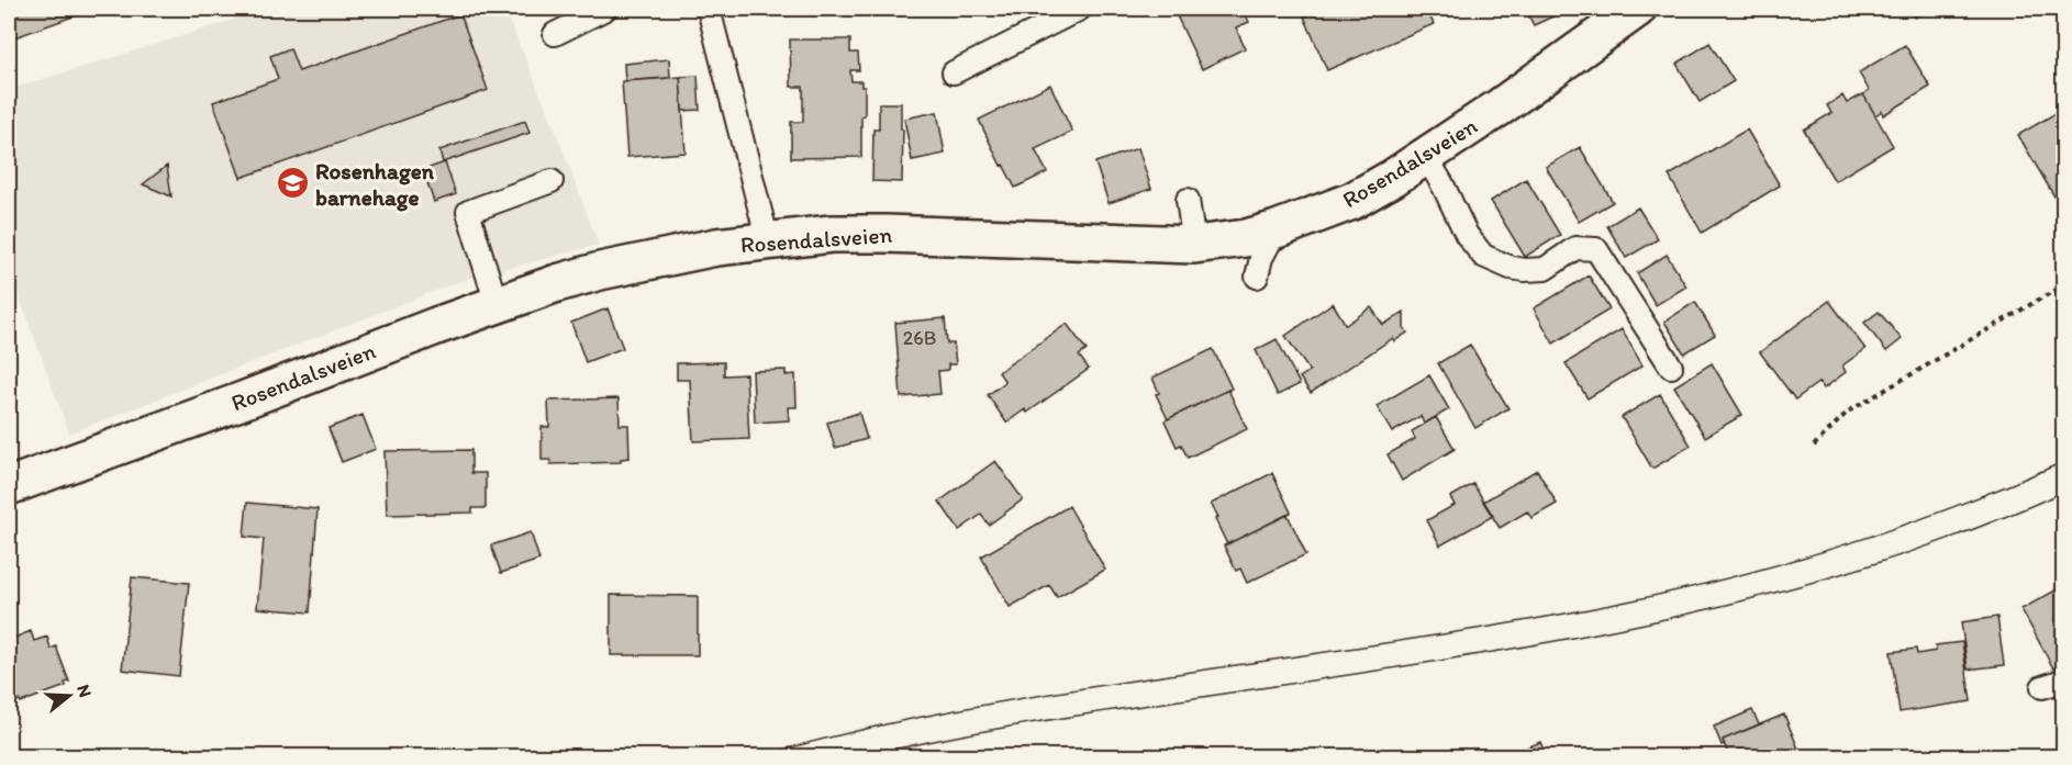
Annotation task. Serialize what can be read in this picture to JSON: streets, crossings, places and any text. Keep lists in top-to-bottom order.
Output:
{
  "streets": {
    "street": ["Rosendalsveien"]
  },
  "places": {
    "school or university": ["Rosenhagen barnehage"]
  },
  "house_numbers": ["26B"],
  "north": "right"
}
